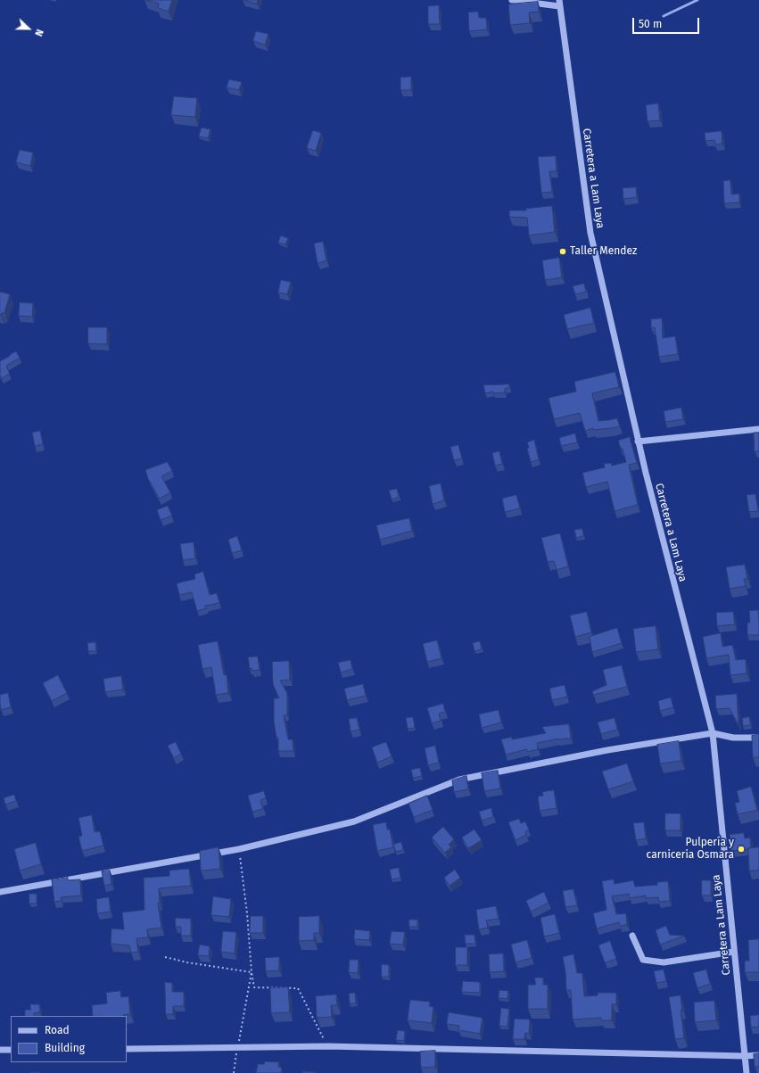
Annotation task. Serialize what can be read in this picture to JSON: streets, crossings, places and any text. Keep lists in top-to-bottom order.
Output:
{
  "streets": {
    "street": ["Carretera a Lam Laya"]
  },
  "places": ["Taller Mendez", "Pulpería y carniceria Osmara"],
  "legend": ["Road", "Building"],
  "scale_bar": "50 m",
  "north": "right"
}
